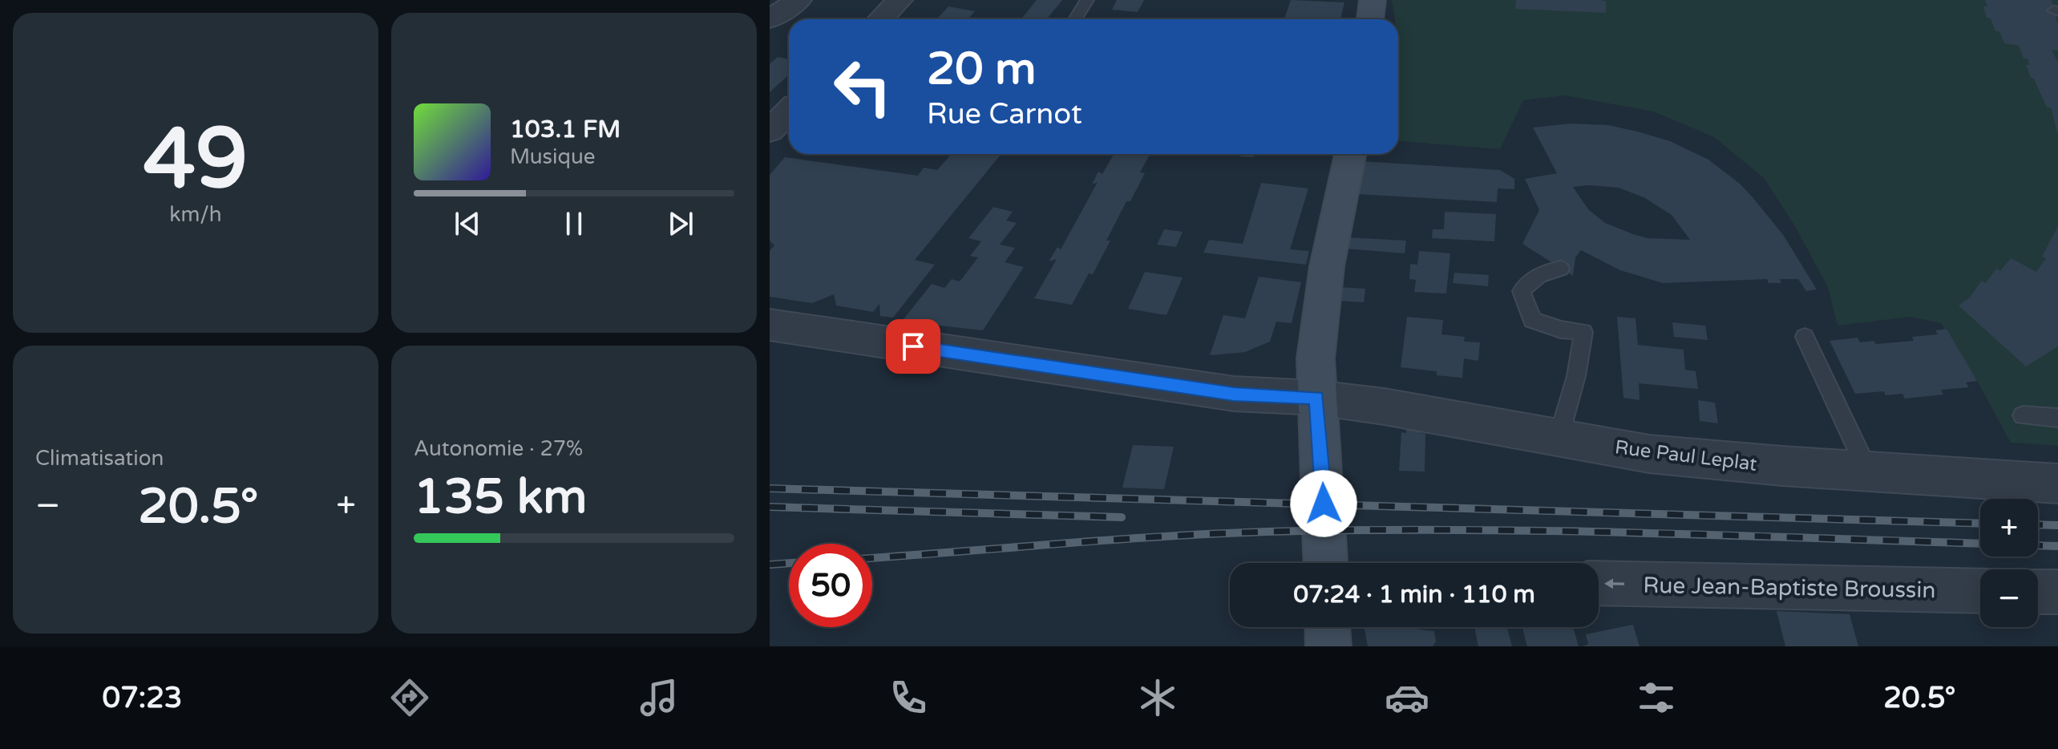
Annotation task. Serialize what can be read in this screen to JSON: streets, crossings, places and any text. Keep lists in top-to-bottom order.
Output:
{
  "streets": {
    "street": ["Rue Paul Leplat", "Rue Jean-Baptiste Broussin"]
  },
  "one_way": ["Rue Jean-Baptiste Broussin"],
  "page": {
    "tile": [
      ["49", "km/h"],
      "Climatisation",
      ["Autonomie · 27%", "135 km"]
    ],
    "turn": ["20 m", "Rue Carnot"],
    "song": ["103.1 FM", "Musique"],
    "heat": ["−", "20.5°", "+"],
    "map_buttons": ["+", "−"],
    "limit": "50",
    "trip": "07:24 · 1 min · 110 m",
    "tabs": ["07:23", "20.5°"]
  }
}
